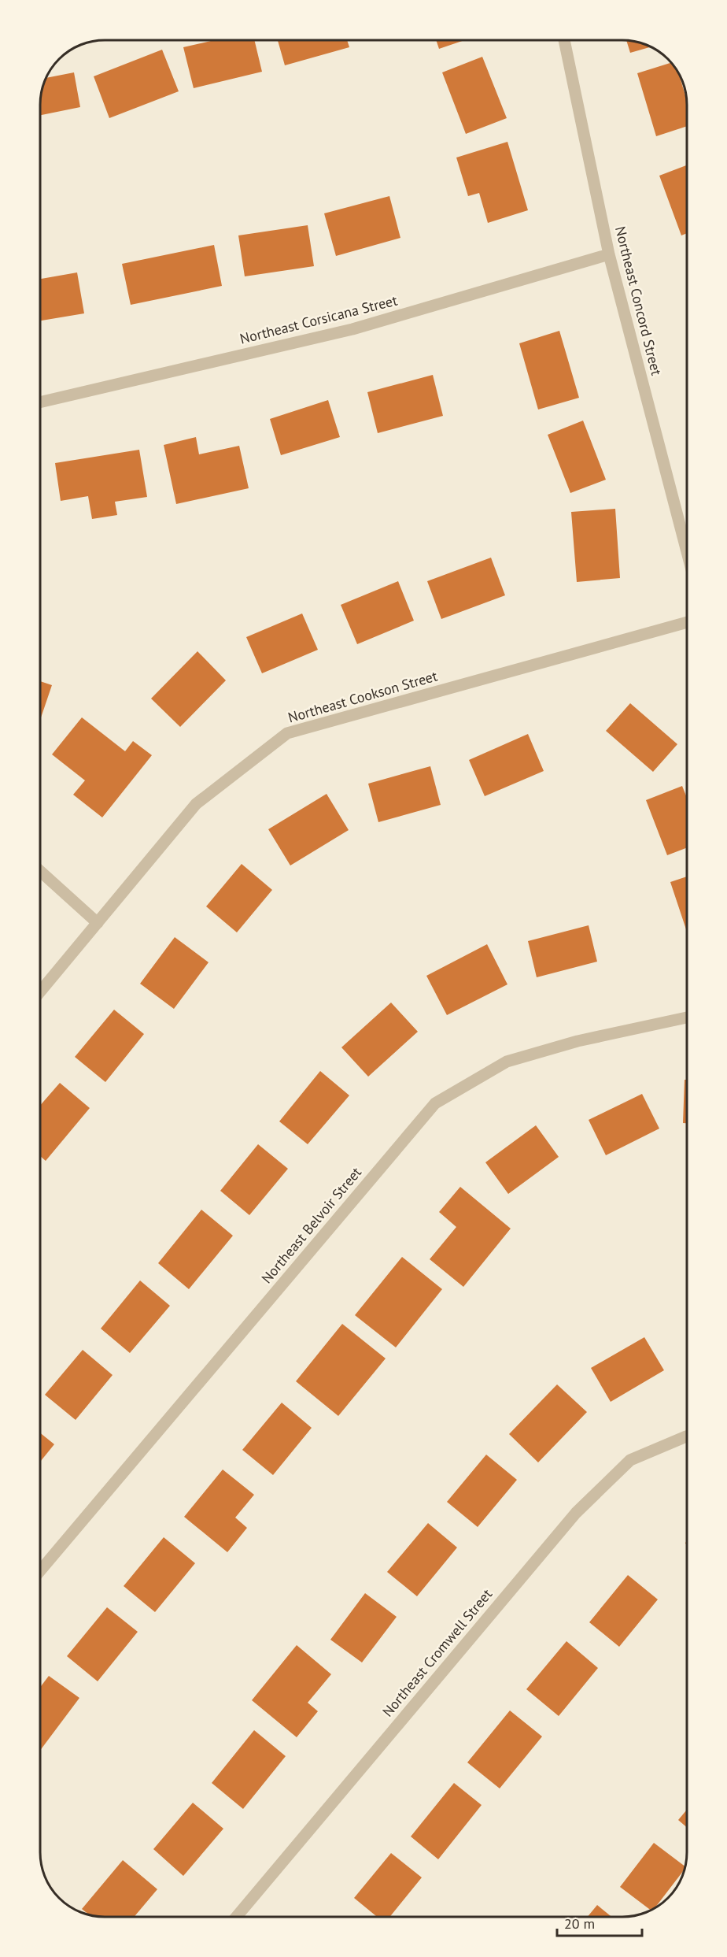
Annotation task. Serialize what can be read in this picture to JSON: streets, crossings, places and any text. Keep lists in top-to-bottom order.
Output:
{
  "streets": {
    "street": [
      "Northeast Concord Street",
      "Northeast Corsicana Street",
      "Northeast Cookson Street",
      "Northeast Belvoir Street",
      "Northeast Cromwell Street"
    ]
  },
  "crossings": [
    ["Northeast Concord Street", "Northeast Corsicana Street"]
  ],
  "scale_bar": "20 m"
}
